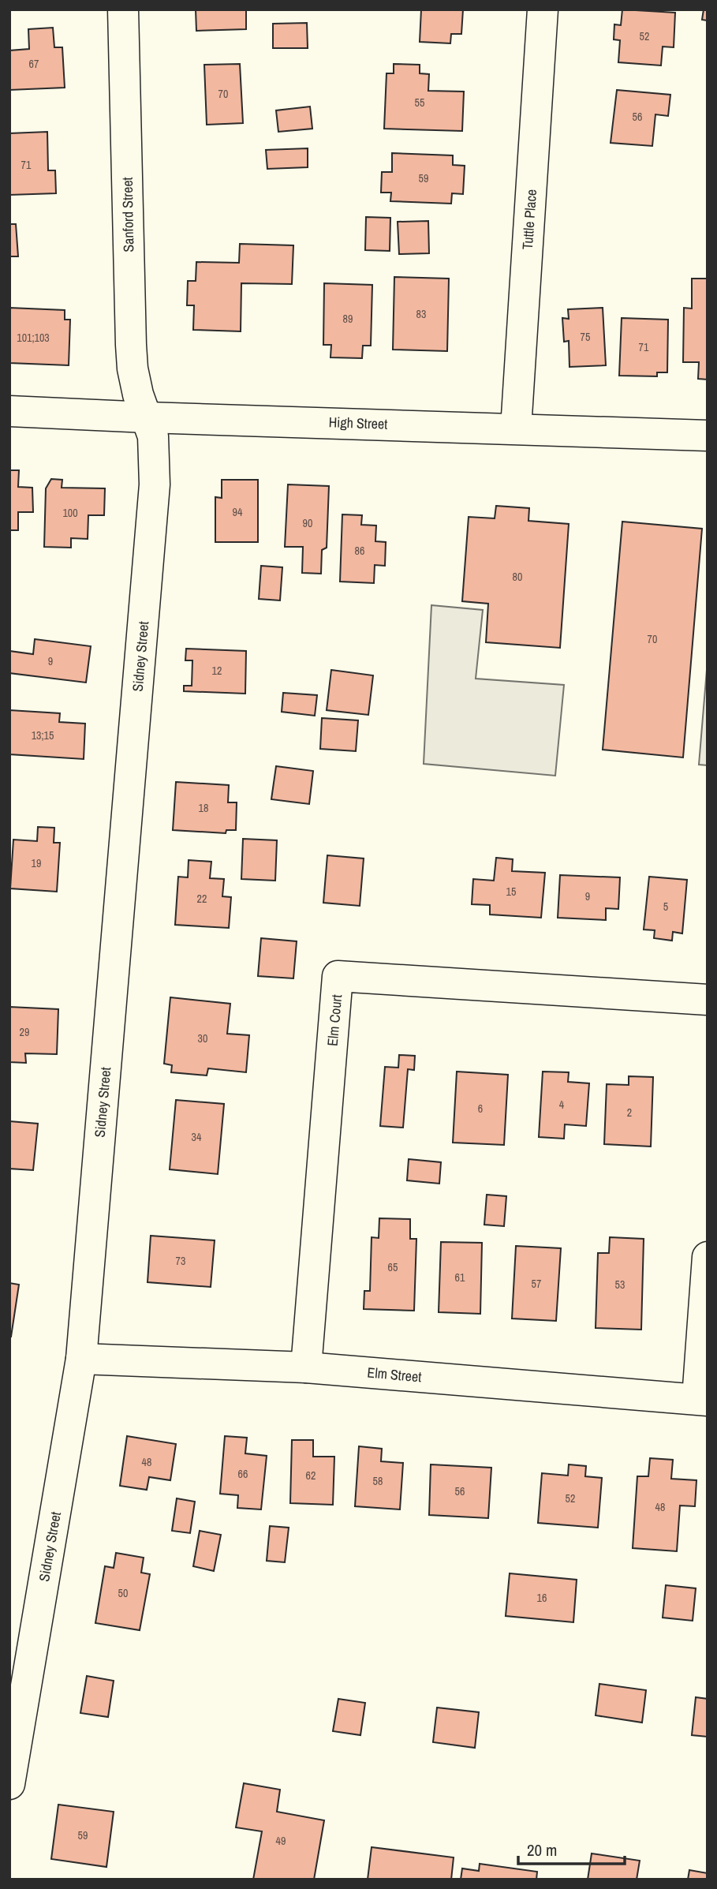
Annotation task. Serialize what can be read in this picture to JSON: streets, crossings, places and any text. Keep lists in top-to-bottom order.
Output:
{
  "streets": {
    "street": [
      "Sanford Street",
      "Tuttle Place",
      "High Street",
      "Sidney Street",
      "Elm Court",
      "Elm Street"
    ]
  },
  "crossings": [
    ["Sanford Street", "High Street"],
    ["Sanford Street", "Sidney Street"],
    ["Tuttle Place", "High Street"],
    ["High Street", "Sidney Street"],
    ["Sidney Street", "Elm Street"],
    ["Elm Court", "Elm Street"]
  ],
  "house_numbers": [
    "52",
    "67",
    "70",
    "55",
    "56",
    "71",
    "59",
    "83",
    "89",
    "75",
    "101;103",
    "71",
    "94",
    "100",
    "90",
    "86",
    "80",
    "70",
    "9",
    "12",
    "13;15",
    "18",
    "19",
    "15",
    "9",
    "22",
    "5",
    "29",
    "30",
    "4",
    "6",
    "2",
    "34",
    "73",
    "65",
    "61",
    "57",
    "53",
    "48",
    "66",
    "62",
    "58",
    "56",
    "52",
    "48",
    "50",
    "16",
    "59",
    "49"
  ],
  "scale_bar": "20 m"
}
